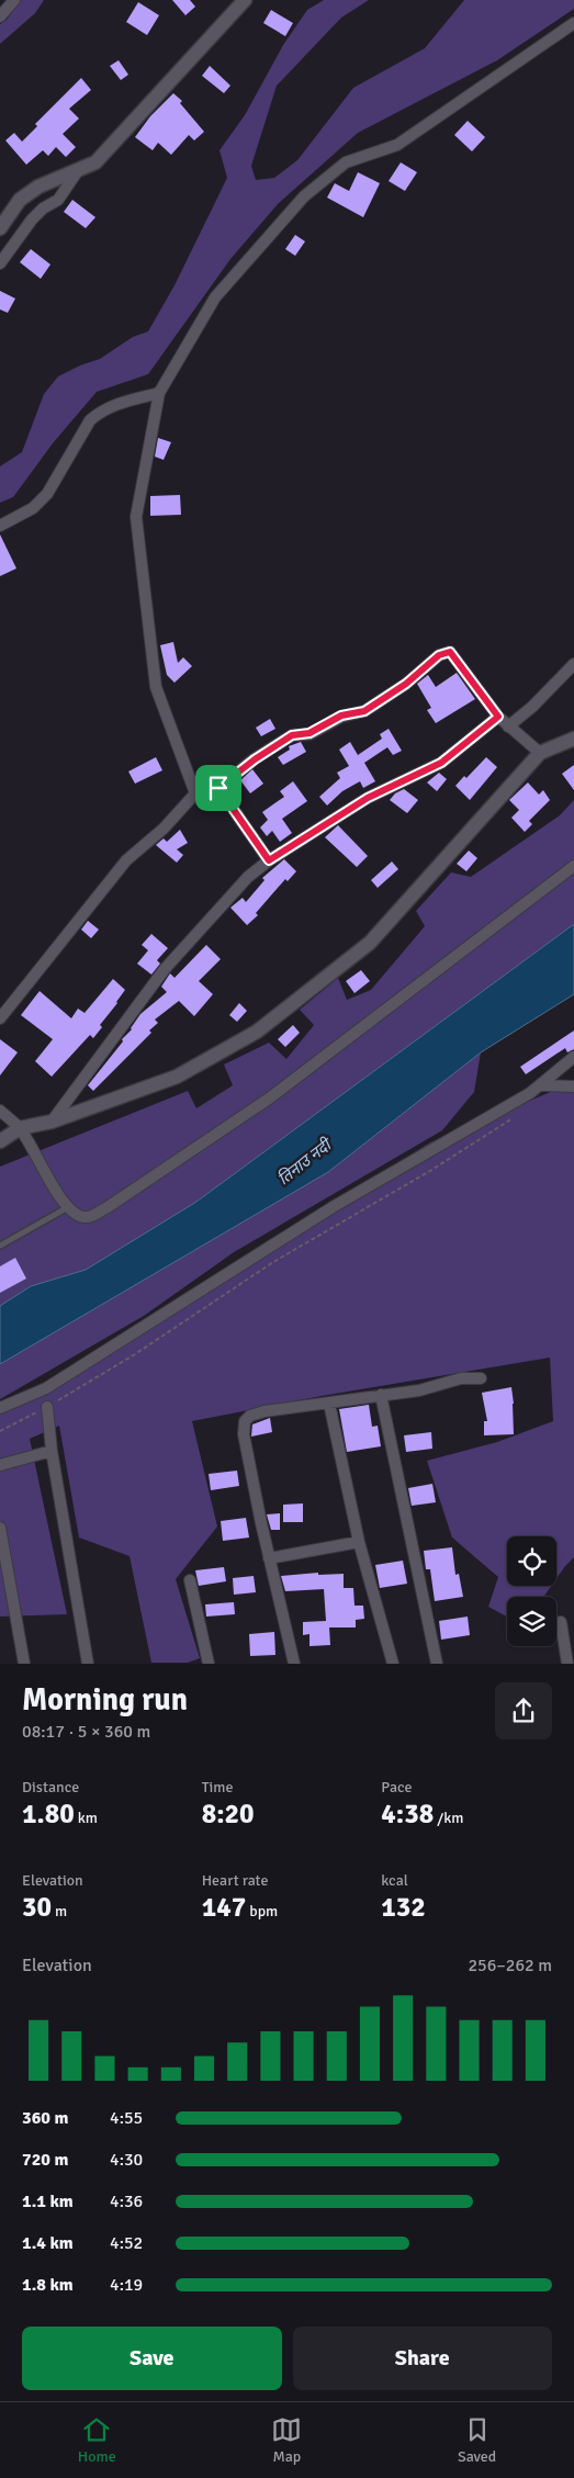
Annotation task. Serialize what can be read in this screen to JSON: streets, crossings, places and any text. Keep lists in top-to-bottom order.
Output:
{
  "water": ["तिनाउ नदी"],
  "page": {
    "heading": ["Morning run", "08:17 · 5 × 360 m"],
    "stats": [
      ["Distance", "1.80 km"],
      ["Time", "8:20"],
      ["Pace", "4:38 /km"],
      ["Elevation", "30 m"],
      ["Heart rate", "147 bpm"],
      ["kcal", "132"]
    ],
    "chart": ["Elevation", "256–262 m"],
    "list": [
      {
        "name": "360 m",
        "note": "4:55"
      },
      {
        "name": "720 m",
        "note": "4:30"
      },
      {
        "name": "1.1 km",
        "note": "4:36"
      },
      {
        "name": "1.4 km",
        "note": "4:52"
      },
      {
        "name": "1.8 km",
        "note": "4:19"
      }
    ],
    "buttons": ["Save", "Share"],
    "tabs": ["Home", "Map", "Saved"]
  }
}
